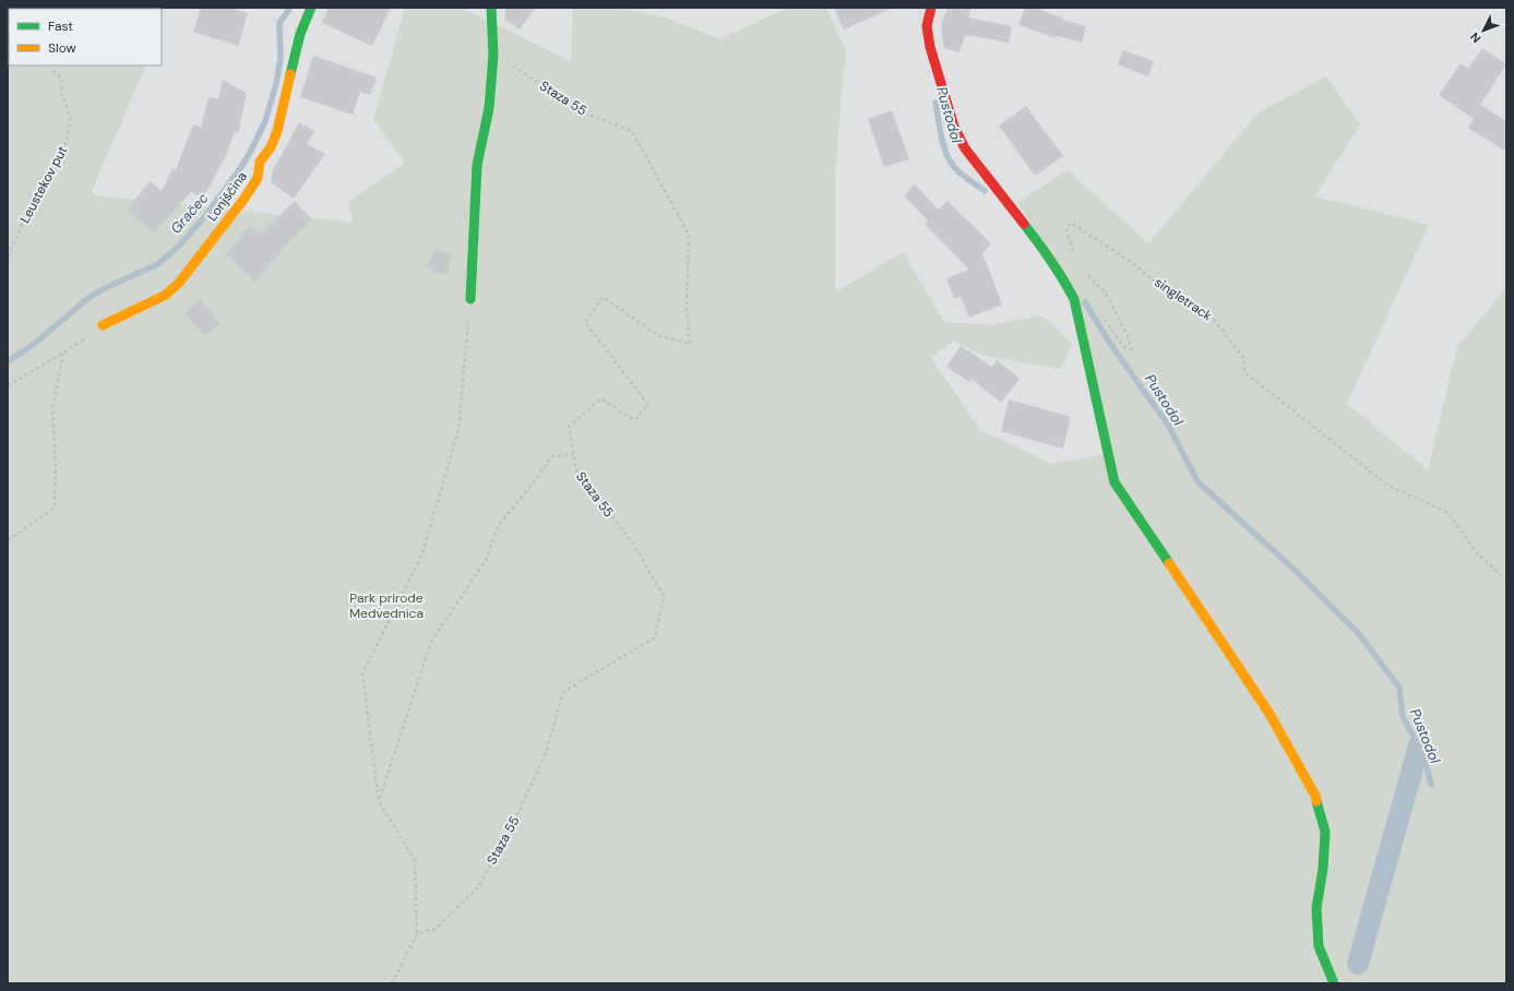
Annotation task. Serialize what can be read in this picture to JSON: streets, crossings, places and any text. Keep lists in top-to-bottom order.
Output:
{
  "streets": {
    "street": ["Lonjščina"],
    "path": ["Staza 55", "Leustekov put", "singletrack"]
  },
  "water": ["Pustodol", "Gračec"],
  "parks": ["Park prirode Medvednica"],
  "legend": ["Fast", "Slow"],
  "north": "bottom left"
}
